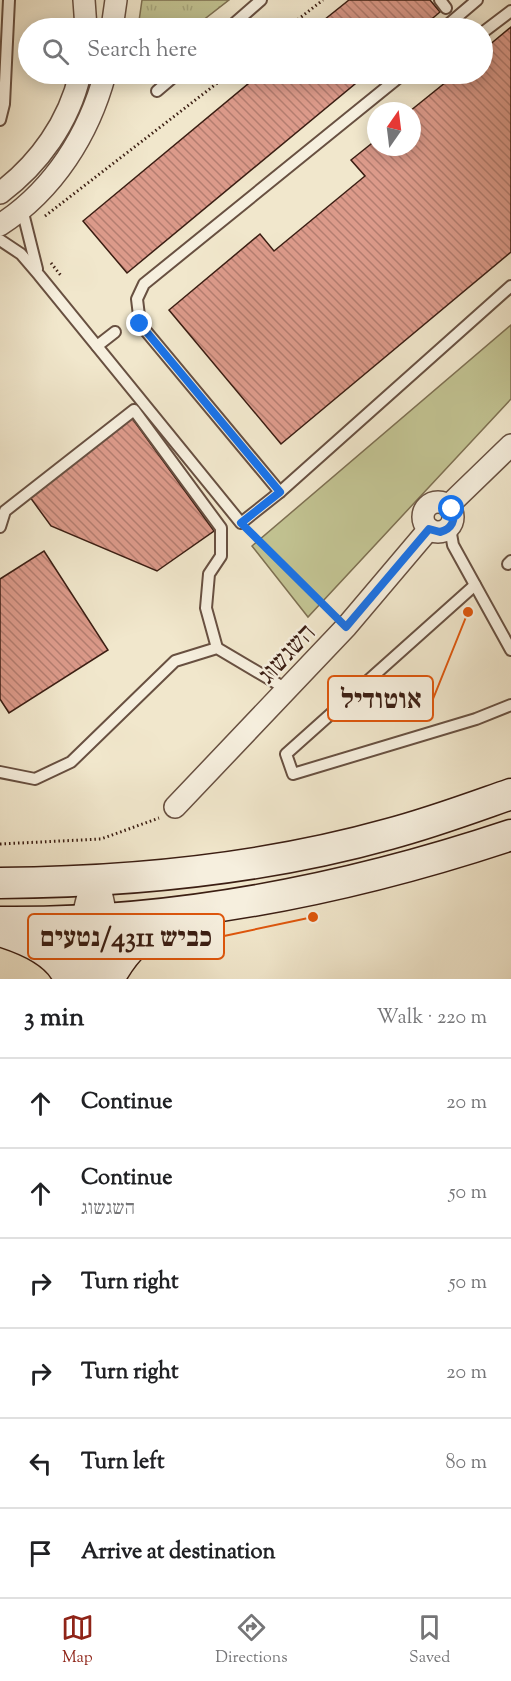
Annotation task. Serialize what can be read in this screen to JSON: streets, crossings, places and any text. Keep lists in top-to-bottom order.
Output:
{
  "streets": {
    "street": ["השגשוג"]
  },
  "places": ["אוטודיל", "כביש 4311/נטעים"],
  "north": "top",
  "page": {
    "search": "Search here",
    "heading": ["3 min", "Walk · 220 m"],
    "list": [
      ["Continue", "20 m"],
      ["Continue", "השגשוג", "50 m"],
      ["Turn right", "50 m"],
      ["Turn right", "20 m"],
      ["Turn left", "80 m"],
      "Arrive at destination"
    ],
    "nav": ["Map", "Directions", "Saved"]
  }
}
